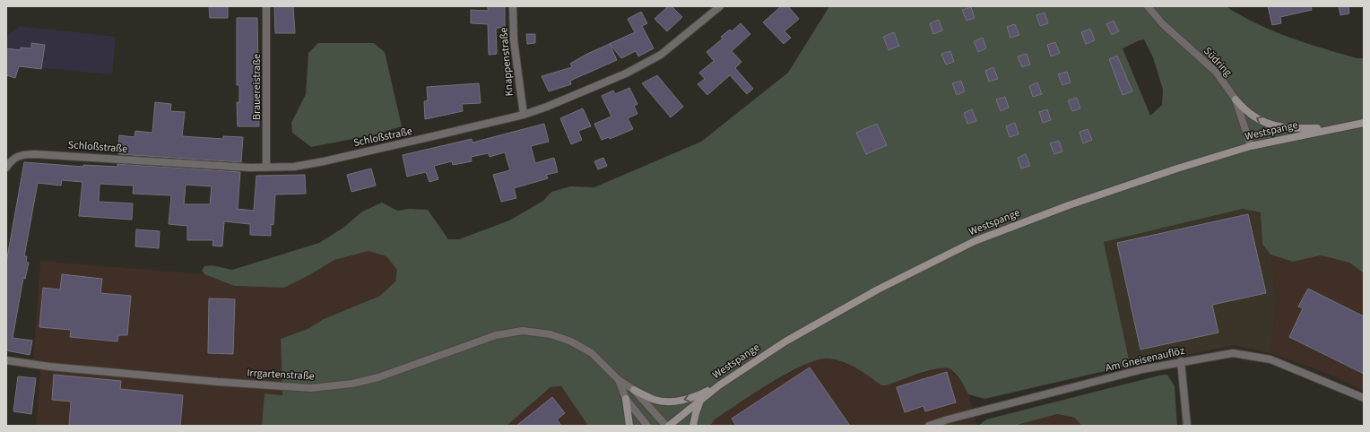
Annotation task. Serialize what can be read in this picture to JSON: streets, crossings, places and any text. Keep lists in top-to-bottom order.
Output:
{
  "streets": {
    "main road": ["Westspange"],
    "street": [
      "Knappenstraße",
      "Südring",
      "Brauereistraße",
      "Schloßstraße",
      "Am Gneisenauflöz",
      "Irrgartenstraße"
    ]
  },
  "crossings": [
    ["Knappenstraße", "Schloßstraße"],
    ["Südring", "Westspange"],
    ["Brauereistraße", "Schloßstraße"]
  ]
}
